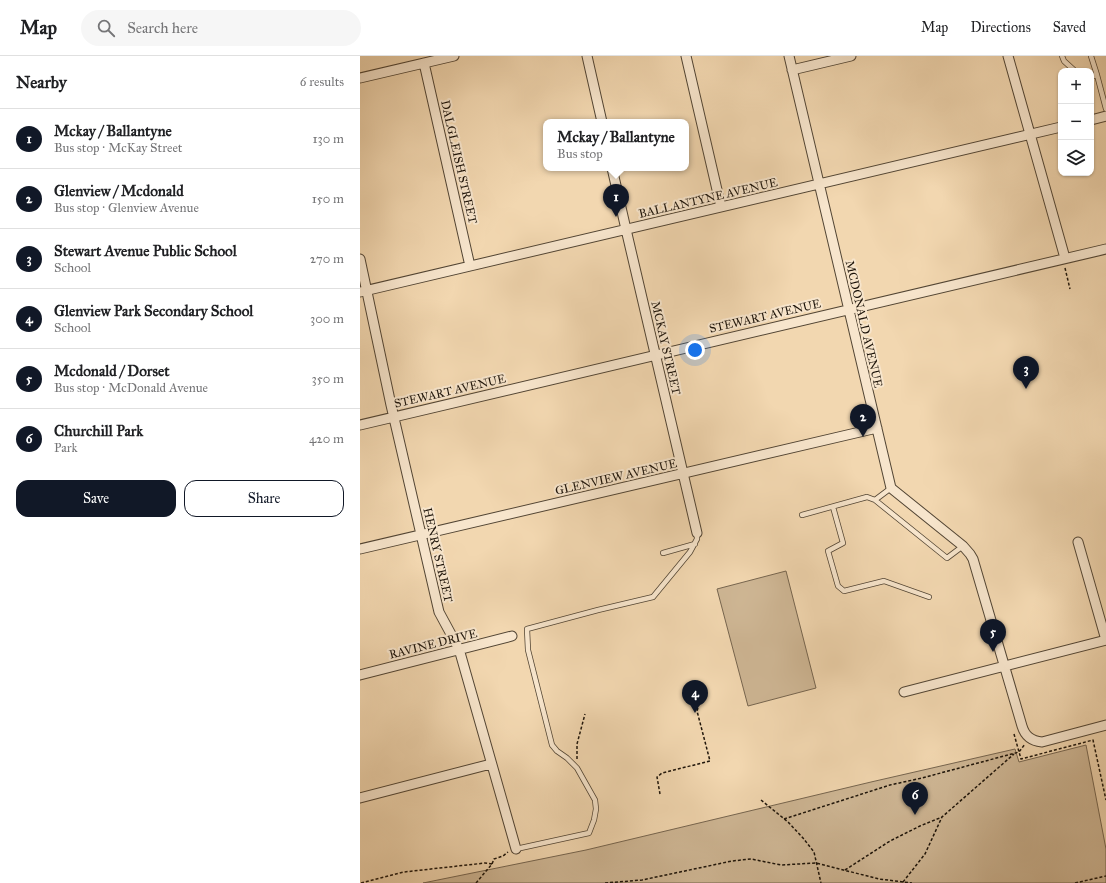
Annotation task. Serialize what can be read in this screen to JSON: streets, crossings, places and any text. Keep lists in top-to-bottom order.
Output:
{
  "streets": {
    "street": [
      "DALGLEISH STREET",
      "BALLANTYNE AVENUE",
      "STEWART AVENUE",
      "MCDONALD AVENUE",
      "MCKAY STREET",
      "GLENVIEW AVENUE",
      "HENRY STREET",
      "RAVINE DRIVE"
    ]
  },
  "crossings": [
    ["DALGLEISH STREET", "BALLANTYNE AVENUE"],
    ["BALLANTYNE AVENUE", "MCDONALD AVENUE"],
    ["BALLANTYNE AVENUE", "MCKAY STREET"],
    ["BALLANTYNE AVENUE", "HENRY STREET"],
    ["STEWART AVENUE", "MCDONALD AVENUE"],
    ["STEWART AVENUE", "MCKAY STREET"],
    ["STEWART AVENUE", "HENRY STREET"],
    ["MCDONALD AVENUE", "GLENVIEW AVENUE"],
    ["MCKAY STREET", "GLENVIEW AVENUE"],
    ["GLENVIEW AVENUE", "HENRY STREET"],
    ["HENRY STREET", "RAVINE DRIVE"]
  ],
  "page": {
    "header": "Map",
    "search": "Search here",
    "nav": ["Map", "Directions", "Saved"],
    "heading": ["Nearby", "6 results"],
    "map_buttons": ["+", "−"],
    "list": [
      {
        "mark": "1",
        "name": "Mckay / Ballantyne",
        "note": "Bus stop · McKay Street",
        "value": "130 m"
      },
      {
        "mark": "2",
        "name": "Glenview / Mcdonald",
        "note": "Bus stop · Glenview Avenue",
        "value": "150 m"
      },
      {
        "mark": "3",
        "name": "Stewart Avenue Public School",
        "note": "School",
        "value": "270 m"
      },
      {
        "mark": "4",
        "name": "Glenview Park Secondary School",
        "note": "School",
        "value": "300 m"
      },
      {
        "mark": "5",
        "name": "Mcdonald / Dorset",
        "note": "Bus stop · McDonald Avenue",
        "value": "350 m"
      },
      {
        "mark": "6",
        "name": "Churchill Park",
        "note": "Park",
        "value": "420 m"
      }
    ],
    "popup": ["Mckay / Ballantyne", "Bus stop"],
    "pins": [
      "1",
      "3",
      "2",
      "5",
      "4",
      "6"
    ],
    "buttons": ["Save", "Share"]
  }
}
